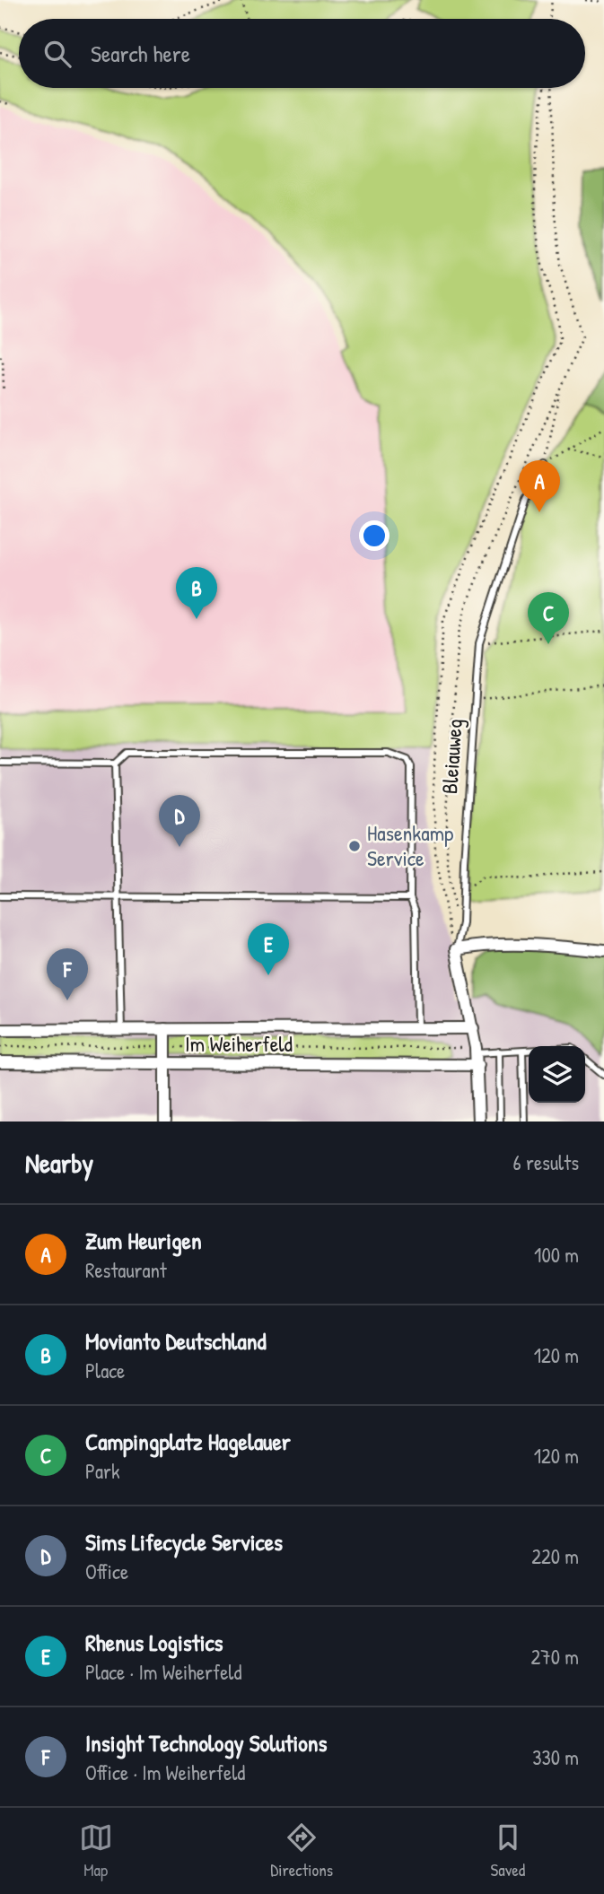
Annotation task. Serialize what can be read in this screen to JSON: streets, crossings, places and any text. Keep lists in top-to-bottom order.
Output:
{
  "streets": {
    "street": ["Im Weiherfeld"],
    "lane": ["Bleiauweg"]
  },
  "places": ["Hasenkamp Service"],
  "page": {
    "search": "Search here",
    "pins": [
      "A",
      "B",
      "C",
      "D",
      "E",
      "F"
    ],
    "heading": ["Nearby", "6 results"],
    "list": [
      {
        "mark": "A",
        "name": "Zum Heurigen",
        "note": "Restaurant",
        "value": "100 m"
      },
      {
        "mark": "B",
        "name": "Movianto Deutschland",
        "note": "Place",
        "value": "120 m"
      },
      {
        "mark": "C",
        "name": "Campingplatz Hagelauer",
        "note": "Park",
        "value": "120 m"
      },
      {
        "mark": "D",
        "name": "Sims Lifecycle Services",
        "note": "Office",
        "value": "220 m"
      },
      {
        "mark": "E",
        "name": "Rhenus Logistics",
        "note": "Place · Im Weiherfeld",
        "value": "270 m"
      },
      {
        "mark": "F",
        "name": "Insight Technology Solutions",
        "note": "Office · Im Weiherfeld",
        "value": "330 m"
      }
    ],
    "nav": ["Map", "Directions", "Saved"]
  }
}
